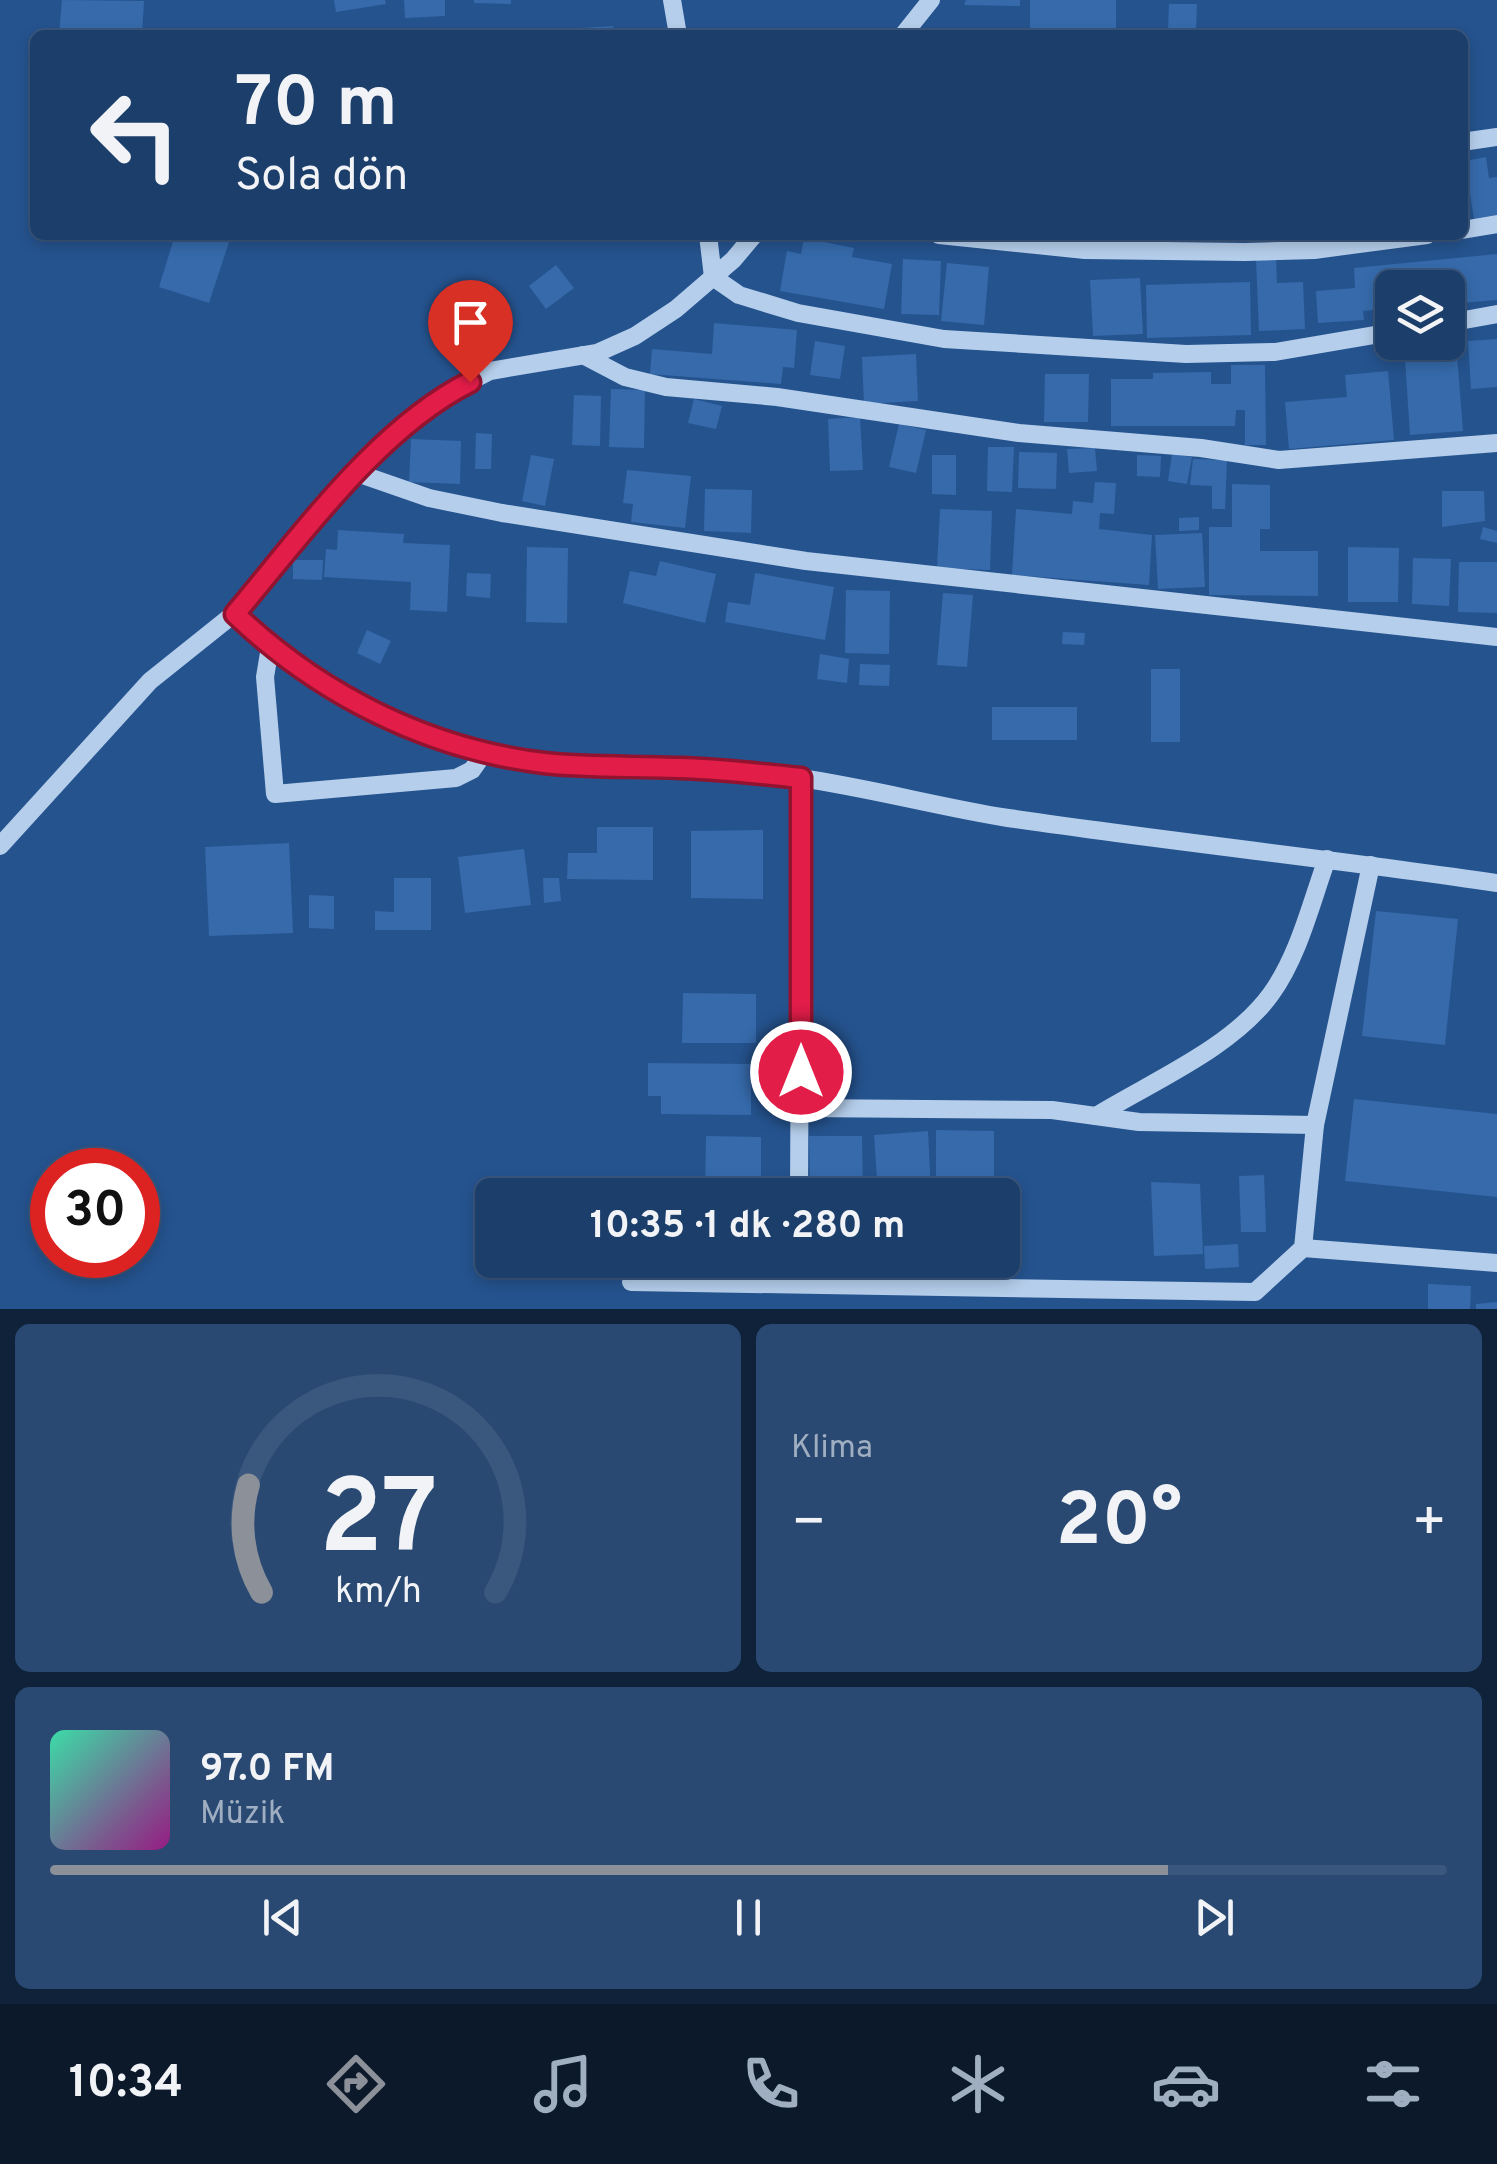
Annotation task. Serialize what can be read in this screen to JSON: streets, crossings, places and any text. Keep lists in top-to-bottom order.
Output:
{
  "page": {
    "turn": ["70 m", "Sola dön"],
    "limit": "30",
    "trip": "10:35 · 1 dk · 280 m",
    "tile": "Klima",
    "heat": ["−", "20°", "+"],
    "song": ["97.0 FM", "Müzik"],
    "tabs": "10:34",
    "gauge": ["27", "km/h"]
  }
}
